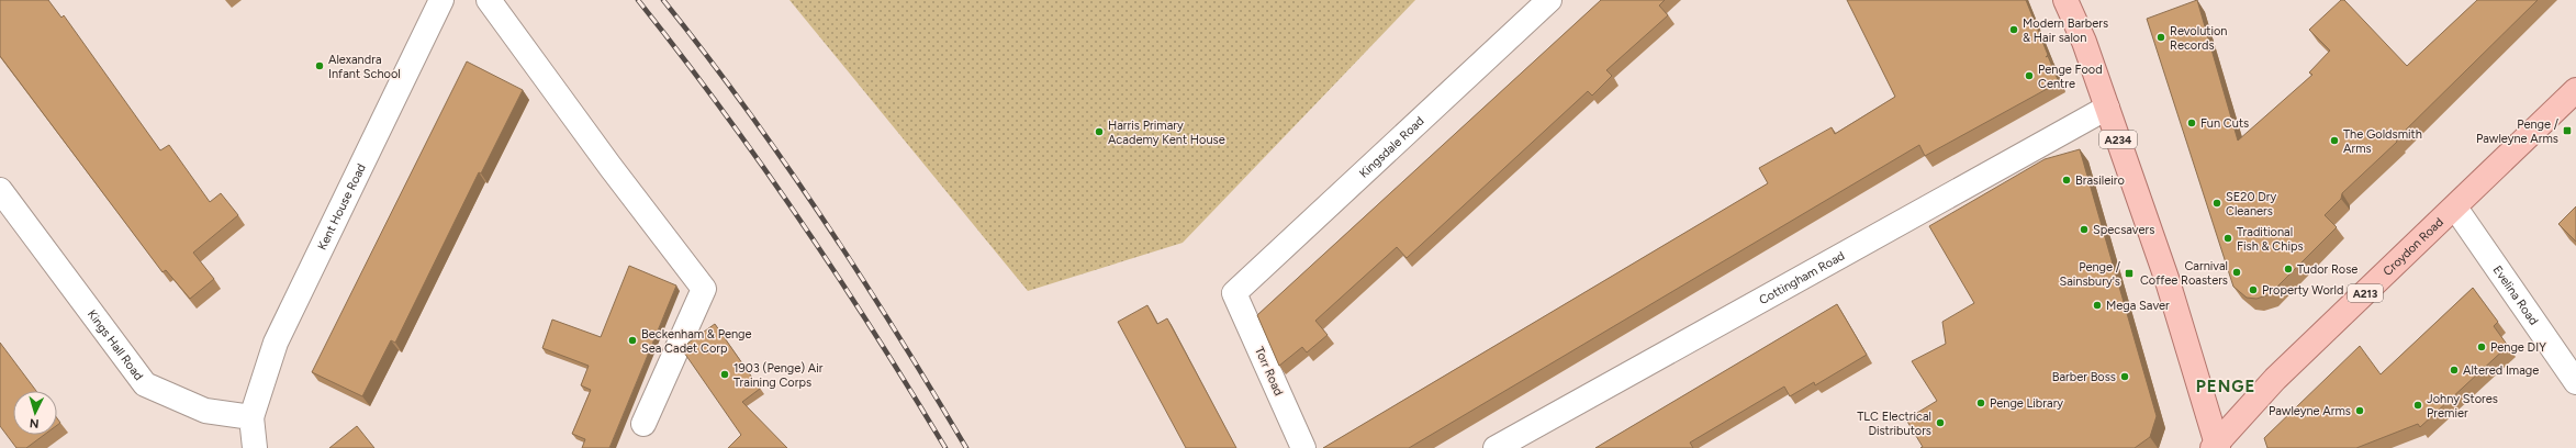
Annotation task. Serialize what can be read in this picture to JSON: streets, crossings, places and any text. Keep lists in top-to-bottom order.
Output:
{
  "streets": {
    "main road": ["A234", "Croydon Road", "A213"],
    "street": [
      "Kingsdale Road",
      "Kent House Road",
      "Cottingham Road",
      "Evelina Road",
      "Kings Hall Road",
      "Torr Road"
    ]
  },
  "crossings": [
    ["A234", "Croydon Road"],
    ["A234", "Cottingham Road"],
    ["Kingsdale Road", "Torr Road"],
    ["Kent House Road", "Kings Hall Road"],
    ["Croydon Road", "Evelina Road"]
  ],
  "districts": ["PENGE"],
  "places": {
    "other": [
      "Modern Barbers & Hair salon",
      "Revolution Records",
      "Alexandra Infant School",
      "Penge Food Centre",
      "Fun Cuts",
      "Harris Primary Academy Kent House",
      "The Goldsmith Arms",
      "Brasileiro",
      "SE20 Dry Cleaners",
      "Specsavers",
      "Traditional Fish & Chips",
      "Tudor Rose",
      "Carnival Coffee Roasters",
      "Property World",
      "Mega Saver",
      "Beckenham & Penge Sea Cadet Corp",
      "Penge DIY",
      "Altered Image",
      "1903 (Penge) Air Training Corps",
      "Barber Boss",
      "Penge Library",
      "Johny Stores Premier",
      "Pawleyne Arms",
      "TLC Electrical Distributors"
    ],
    "transit": ["Penge / Pawleyne Arms", "Penge / Sainsbury's"]
  },
  "north": "bottom"
}
